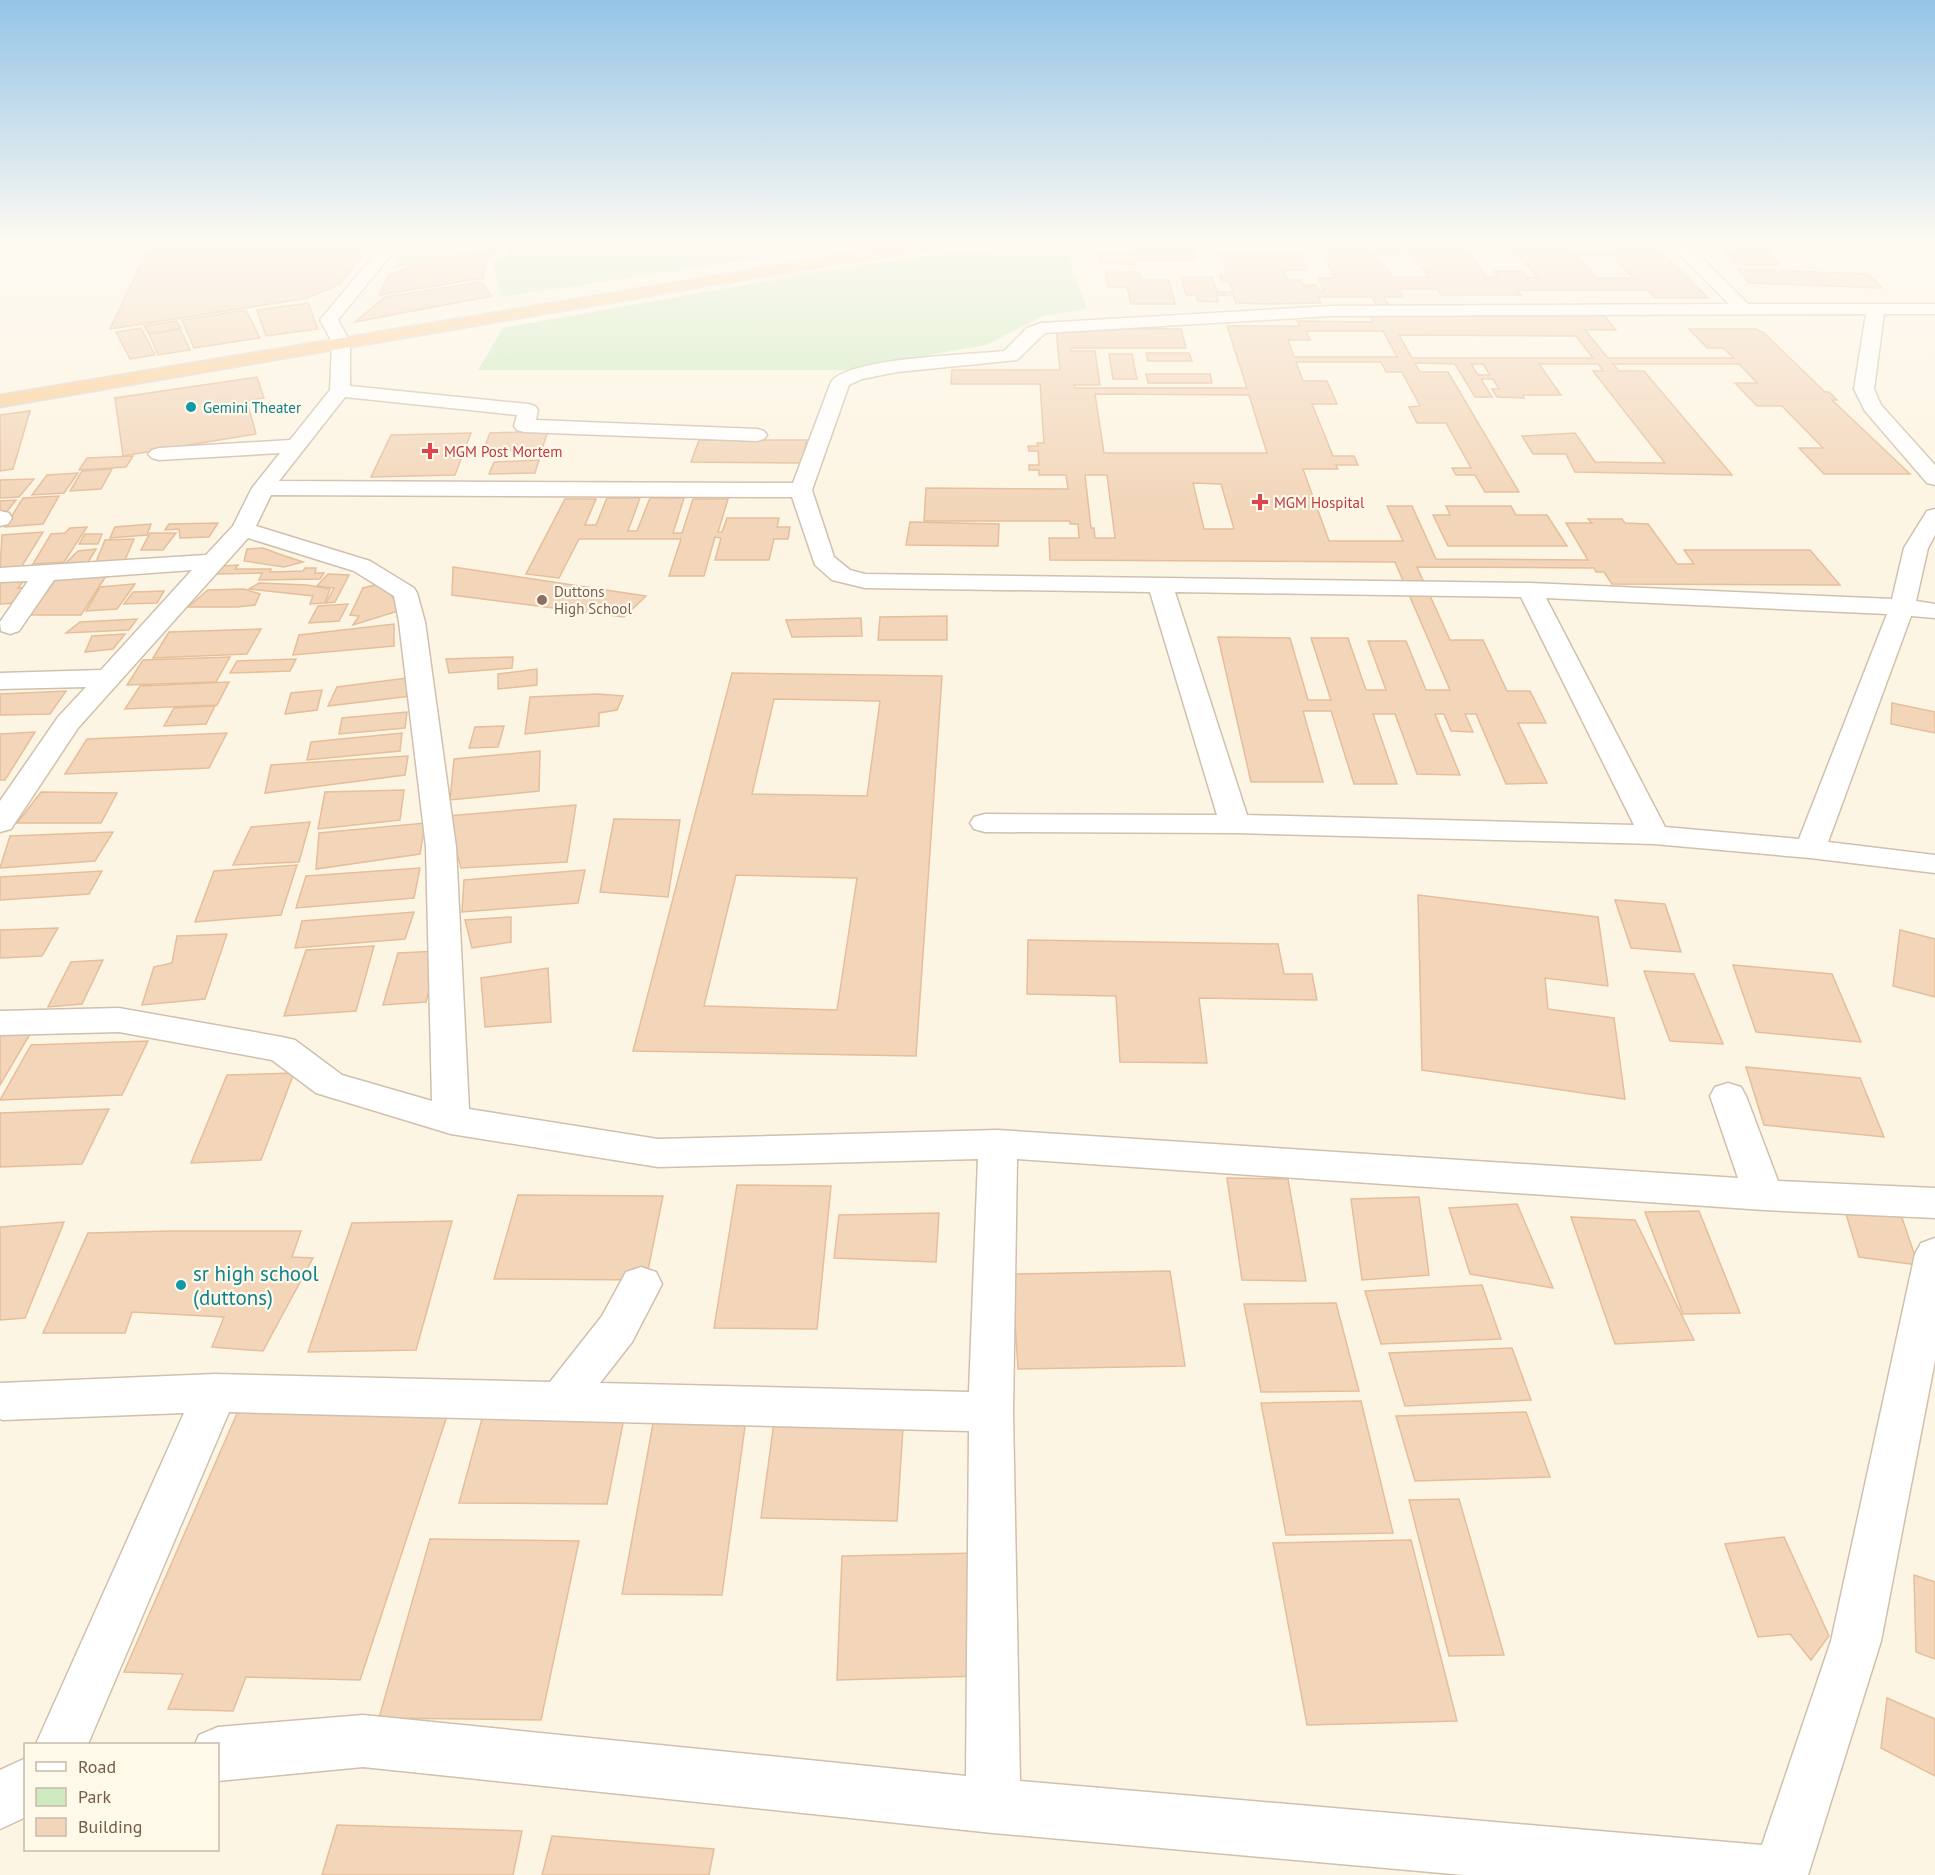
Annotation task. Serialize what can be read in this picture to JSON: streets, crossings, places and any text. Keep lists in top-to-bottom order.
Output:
{
  "places": {
    "other": ["Gemini Theater", "Duttons High School", "sr high school (duttons)"],
    "health": ["MGM Post Mortem", "MGM Hospital"]
  },
  "legend": ["Road", "Park", "Building"]
}
